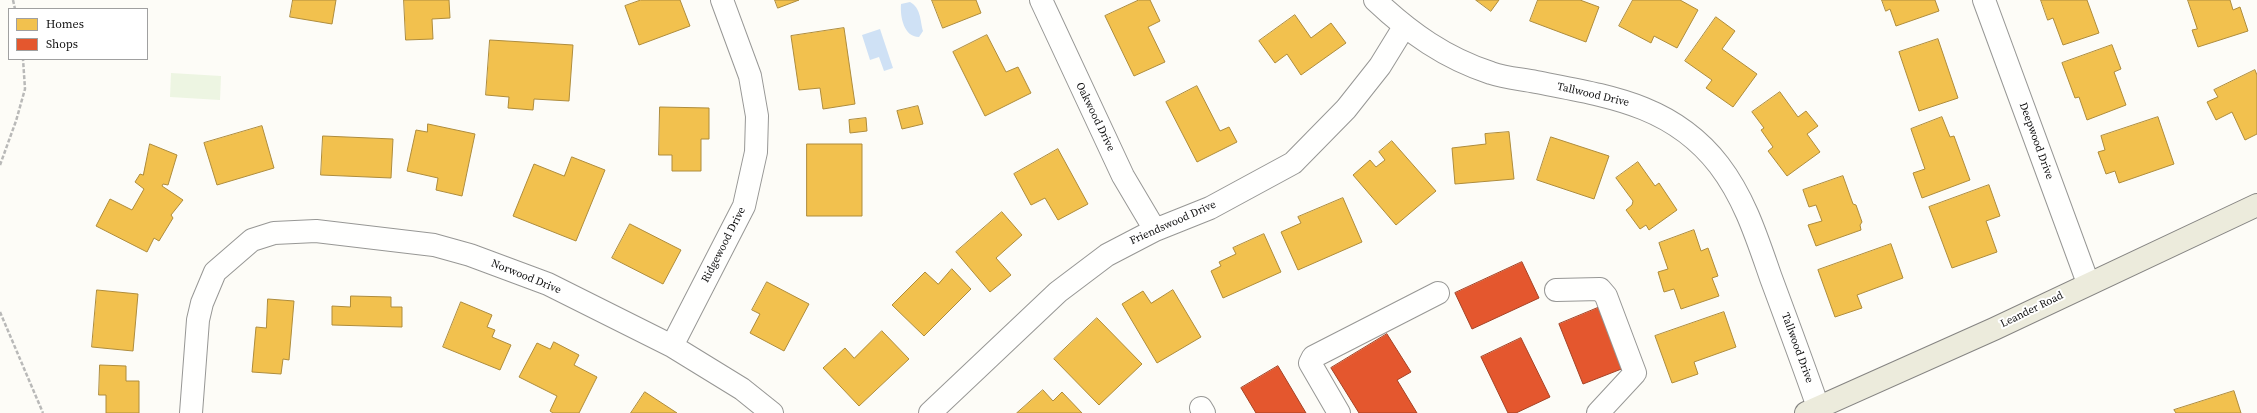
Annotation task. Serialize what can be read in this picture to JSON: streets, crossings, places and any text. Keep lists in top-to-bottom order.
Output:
{
  "streets": {
    "main road": ["Leander Road"],
    "street": [
      "Tallwood Drive",
      "Oakwood Drive",
      "Deepwood Drive",
      "Friendswood Drive",
      "Ridgewood Drive",
      "Norwood Drive"
    ]
  },
  "crossings": [
    ["Tallwood Drive", "Friendswood Drive"],
    ["Tallwood Drive", "Leander Road"],
    ["Oakwood Drive", "Friendswood Drive"],
    ["Deepwood Drive", "Leander Road"],
    ["Ridgewood Drive", "Norwood Drive"]
  ],
  "legend": ["Homes", "Shops"]
}
